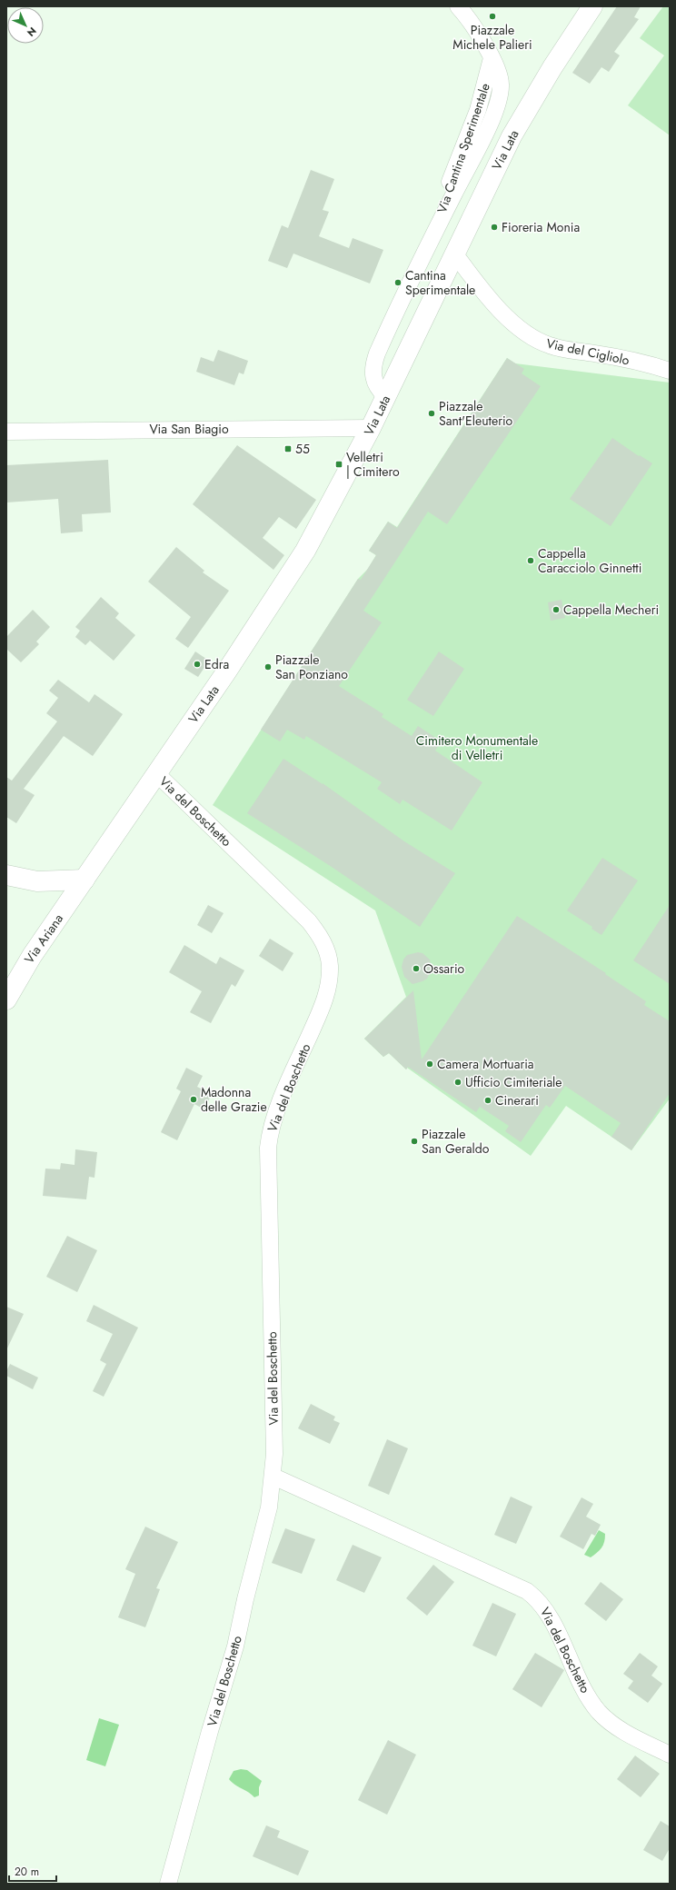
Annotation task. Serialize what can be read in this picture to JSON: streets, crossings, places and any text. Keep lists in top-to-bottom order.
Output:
{
  "streets": {
    "main road": ["Via Lata", "Via Ariana"],
    "street": [
      "Via Cantina Sperimentale",
      "Via del Cigliolo",
      "Via San Biagio",
      "Via del Boschetto"
    ]
  },
  "crossings": [
    ["Via Cantina Sperimentale", "Via Lata"],
    ["Via Lata", "Via del Cigliolo"],
    ["Via Lata", "Via San Biagio"],
    ["Via Lata", "Via del Boschetto"],
    ["Via Lata", "Via Ariana"]
  ],
  "parks": ["Cimitero Monumentale di Velletri"],
  "places": {
    "other": [
      "Piazzale Michele Palieri",
      "Fioreria Monia",
      "Cantina Sperimentale",
      "Piazzale Sant'Eleuterio",
      "Cappella Caracciolo Ginnetti",
      "Cappella Mecheri",
      "Edra",
      "Piazzale San Ponziano",
      "Ossario",
      "Camera Mortuaria",
      "Ufficio Cimiteriale",
      "Madonna delle Grazie",
      "Cinerari",
      "Piazzale San Geraldo"
    ],
    "transit": ["55", "Velletri | Cimitero"]
  },
  "scale_bar": "20 m",
  "north": "bottom right"
}
